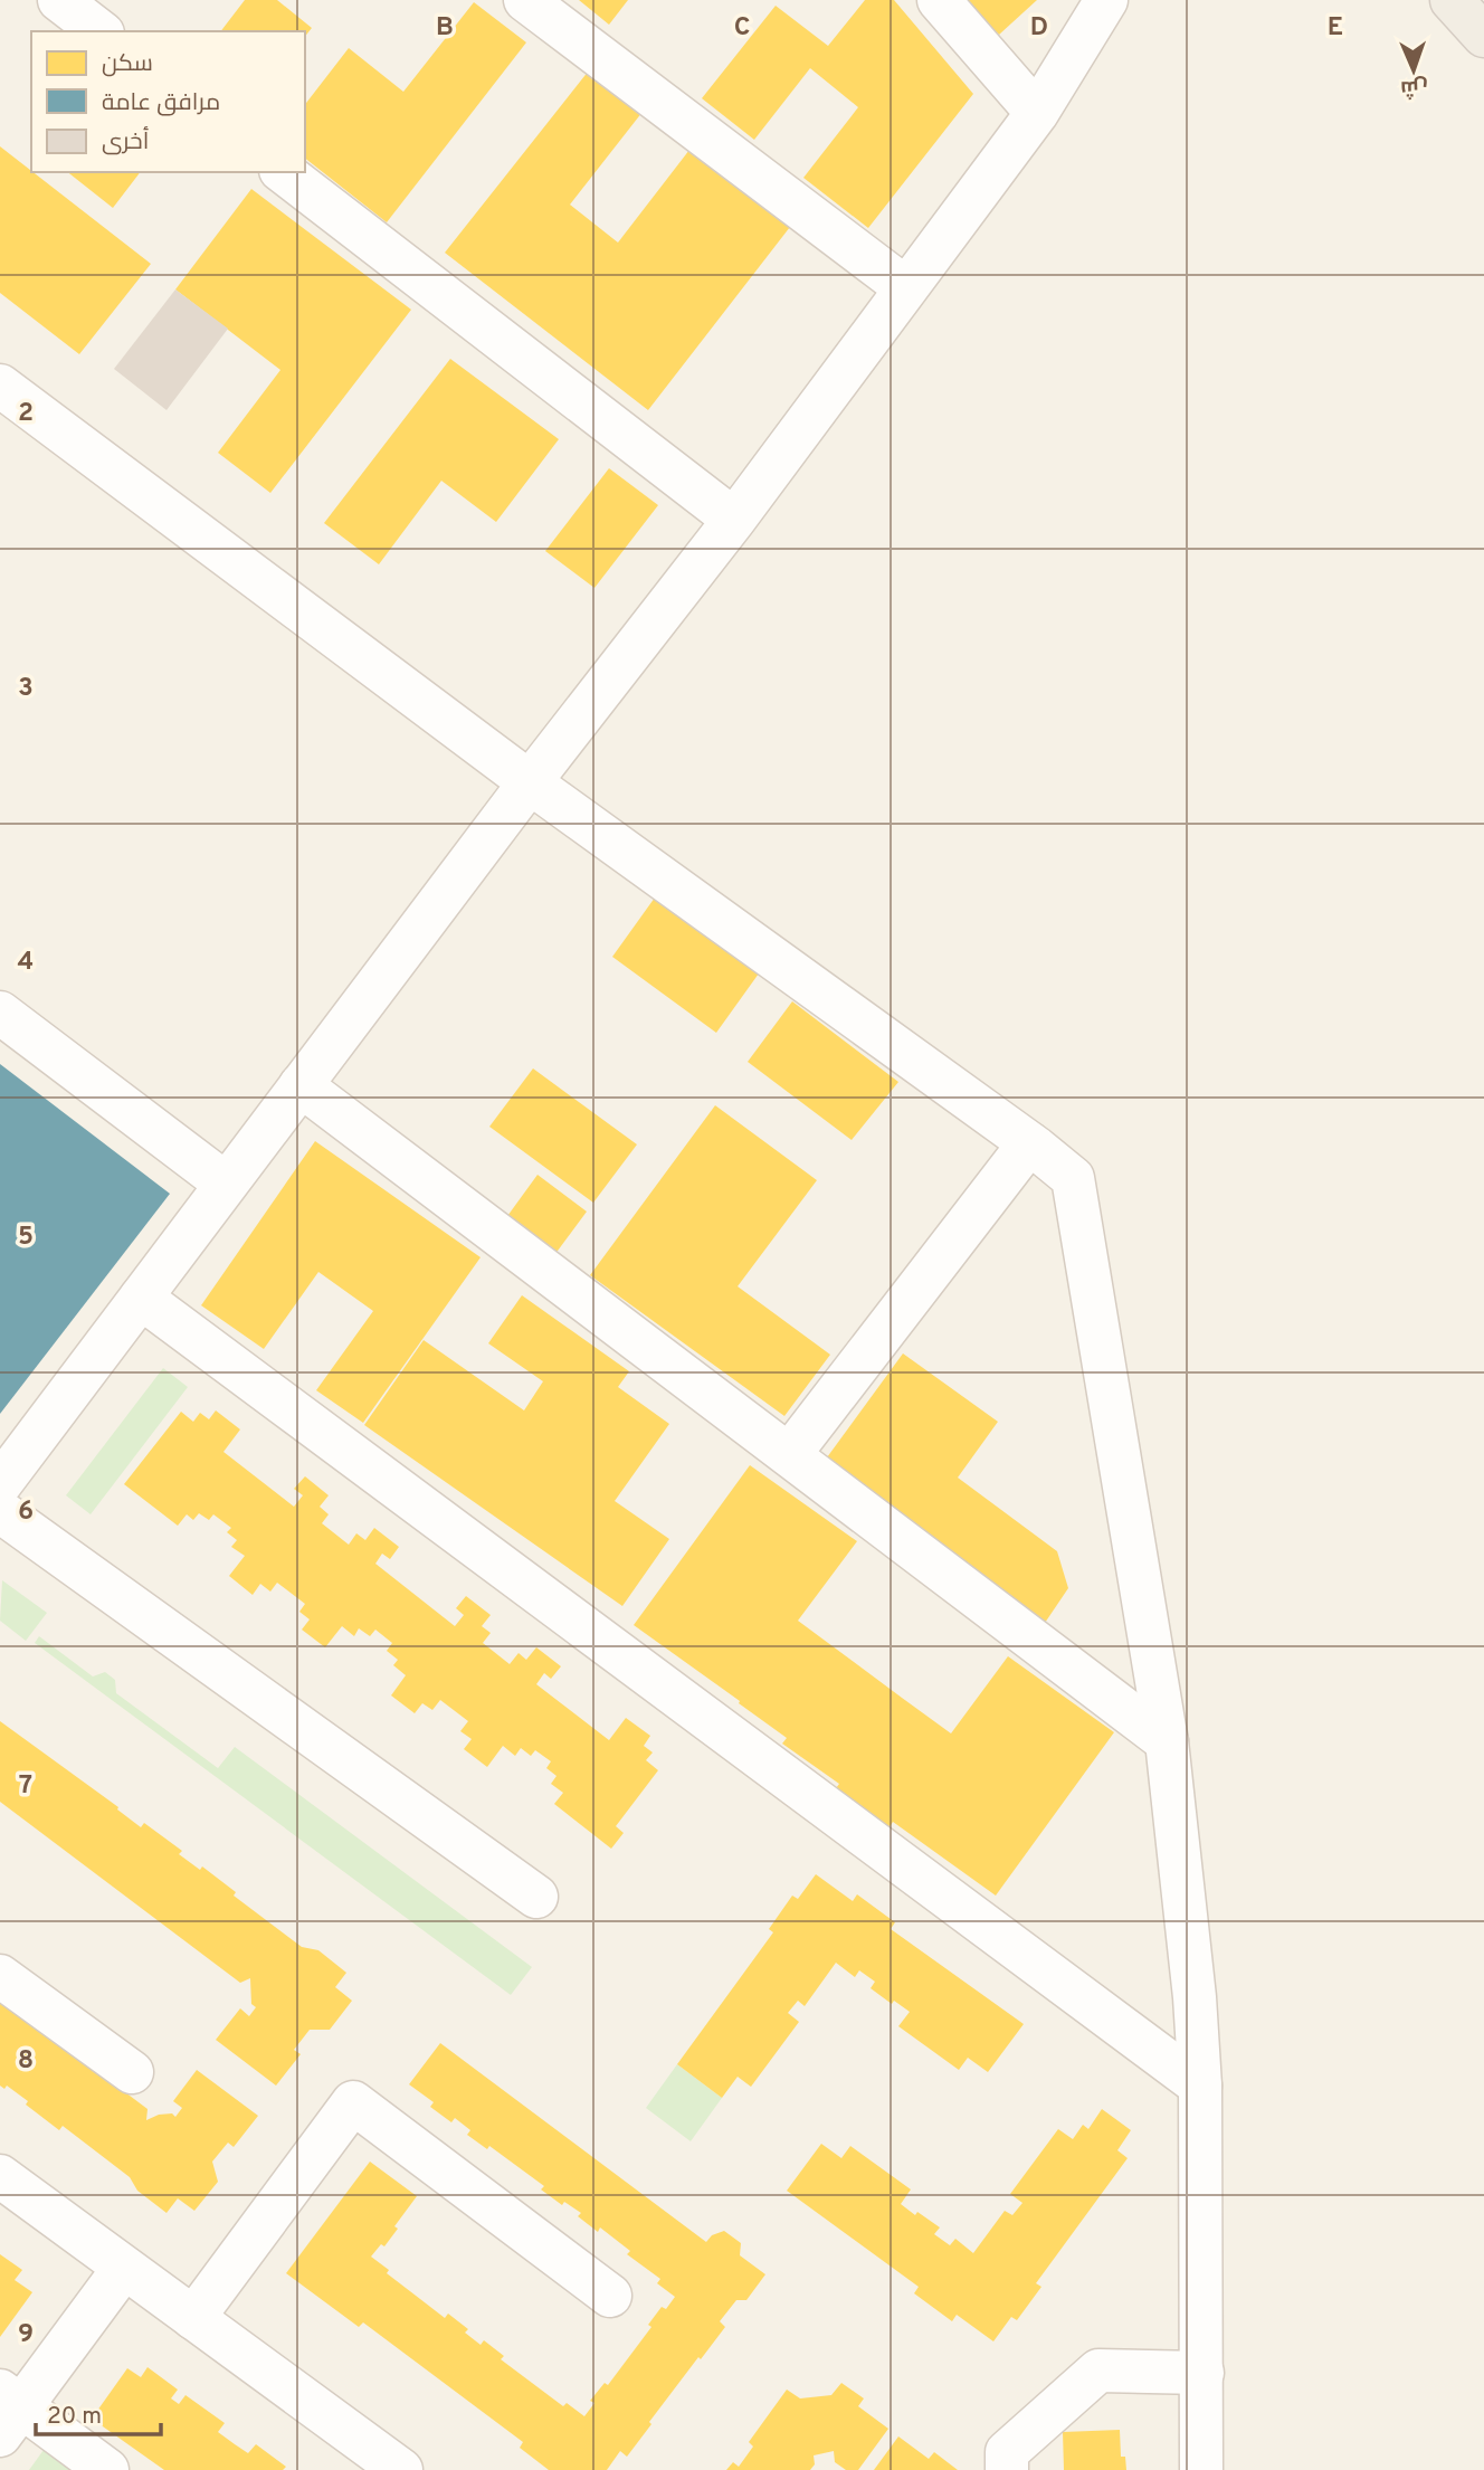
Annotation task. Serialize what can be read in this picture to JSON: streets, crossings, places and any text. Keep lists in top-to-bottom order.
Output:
{
  "legend": ["سكن", "مرافق عامة", "أخرى"],
  "scale_bar": "20 m",
  "north": "bottom",
  "grid": {
    "columns": [
      "B",
      "C",
      "D",
      "E"
    ],
    "rows": [
      "2",
      "3",
      "4",
      "5",
      "6",
      "7",
      "8",
      "9"
    ]
  }
}
